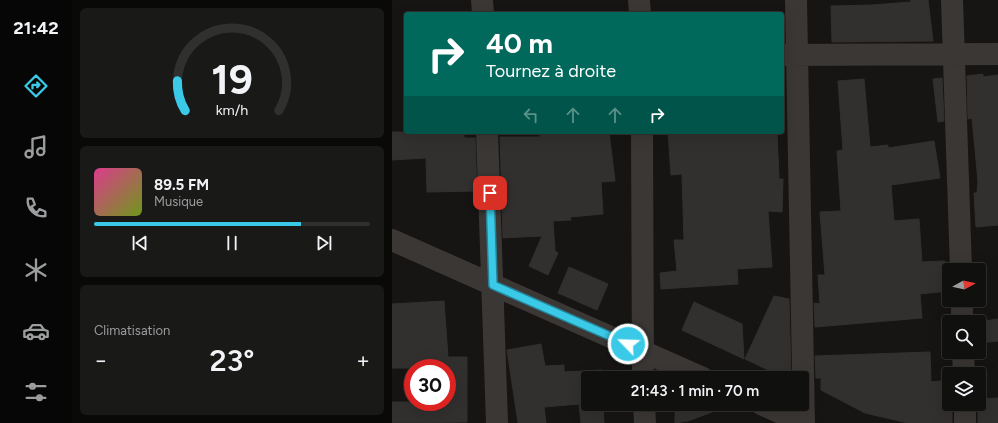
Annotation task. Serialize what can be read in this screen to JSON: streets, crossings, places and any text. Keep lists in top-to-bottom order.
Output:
{
  "north": "right",
  "page": {
    "tabs": "21:42",
    "turn": ["40 m", "Tournez à droite"],
    "song": ["89.5 FM", "Musique"],
    "tile": "Climatisation",
    "heat": ["−", "23°", "+"],
    "limit": "30",
    "trip": "21:43 · 1 min · 70 m",
    "gauge": ["19", "km/h"]
  }
}
